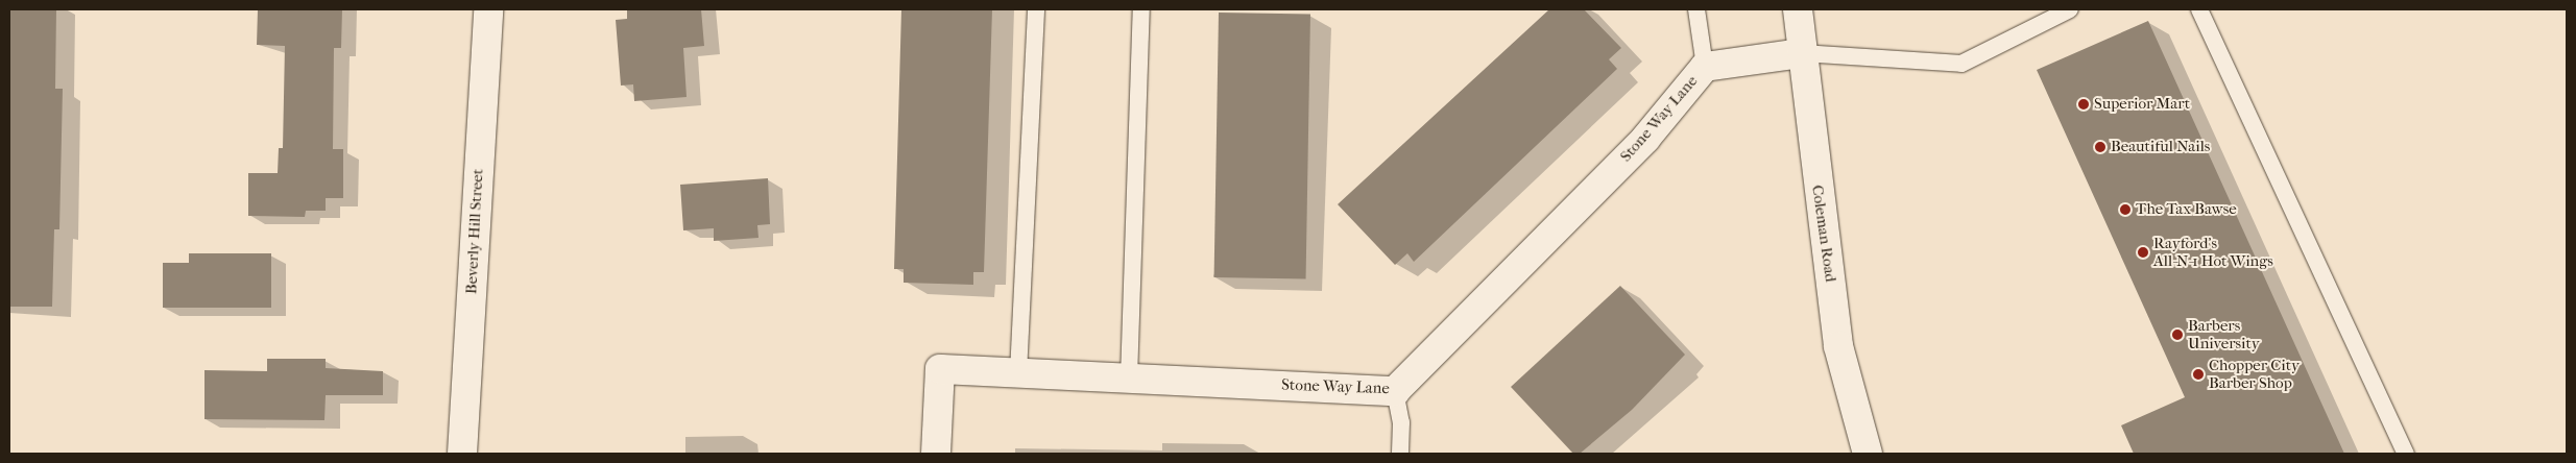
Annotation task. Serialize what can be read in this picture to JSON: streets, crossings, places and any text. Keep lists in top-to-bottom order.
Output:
{
  "streets": {
    "street": ["Stone Way Lane", "Beverly Hill Street", "Coleman Road"]
  },
  "crossings": [
    ["Stone Way Lane", "Coleman Road"]
  ],
  "places": [
    "Superior Mart",
    "Beautiful Nails",
    "The Tax Bawse",
    "Rayford's All-N-1 Hot Wings",
    "Barbers University",
    "Chopper City Barber Shop"
  ]
}
